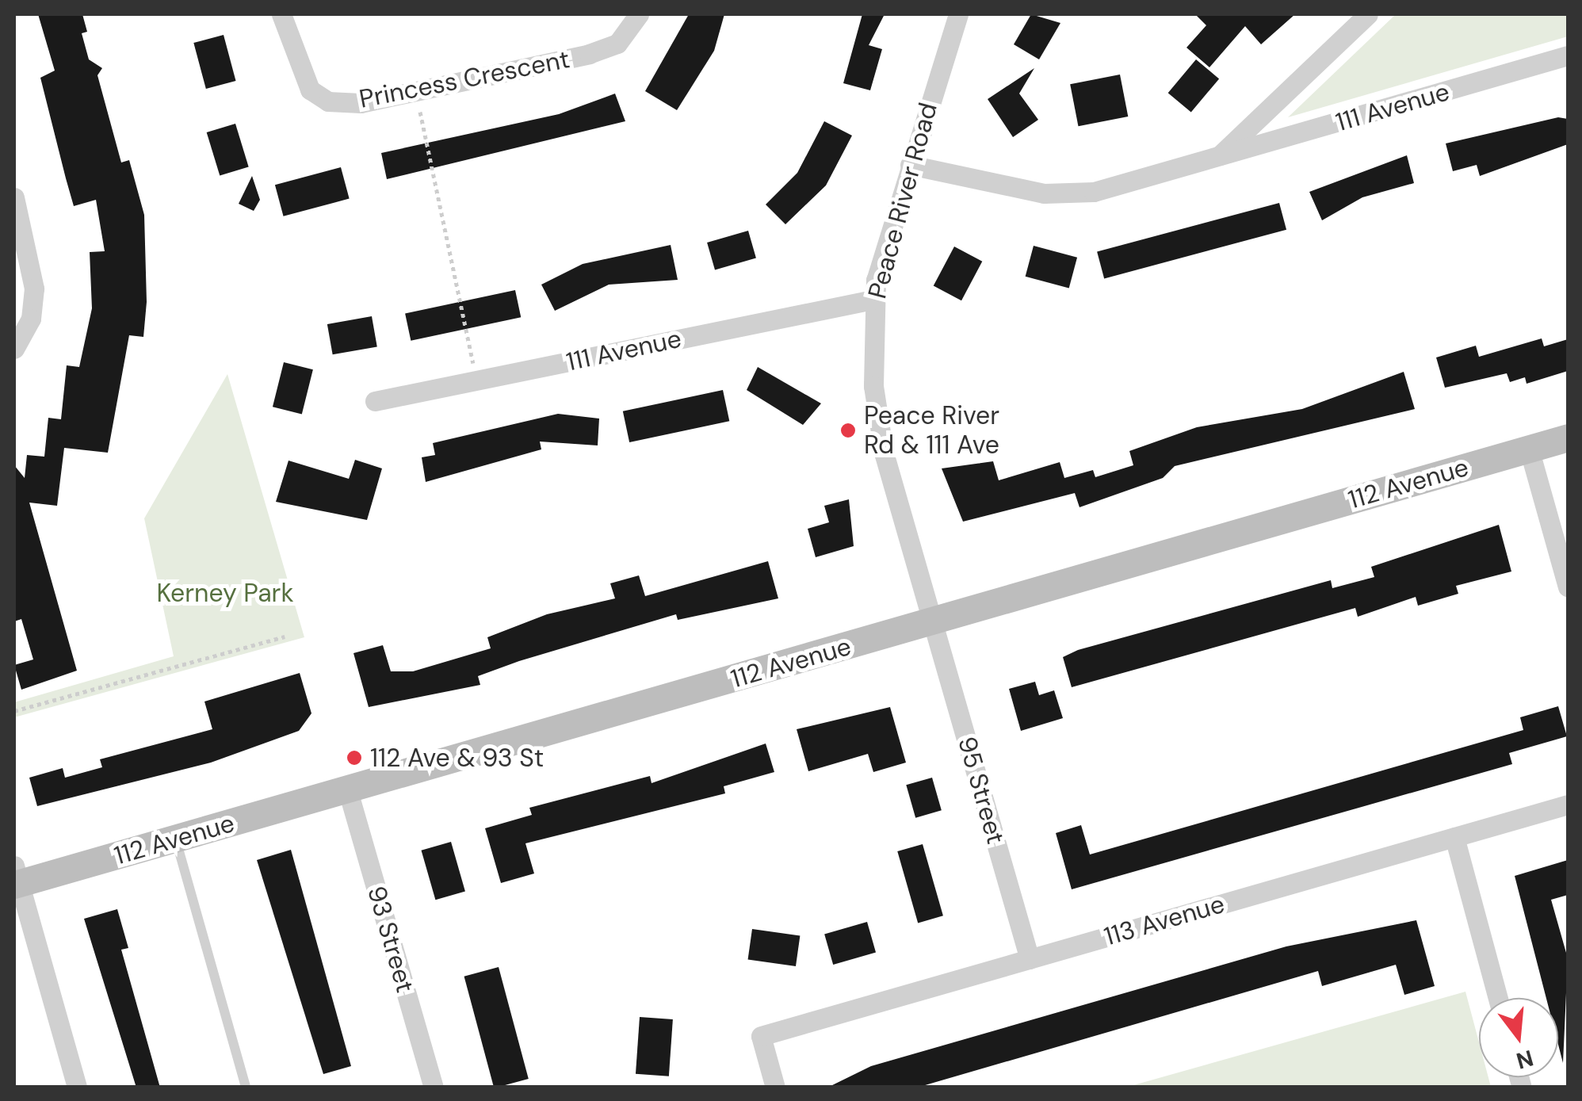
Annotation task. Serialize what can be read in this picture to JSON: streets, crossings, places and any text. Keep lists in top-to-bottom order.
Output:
{
  "streets": {
    "street": [
      "Princess Crescent",
      "111 Avenue",
      "Peace River Road",
      "112 Avenue",
      "95 Street",
      "113 Avenue",
      "93 Street"
    ]
  },
  "crossings": [
    ["111 Avenue", "Peace River Road"],
    ["Peace River Road", "112 Avenue"],
    ["Peace River Road", "95 Street"],
    ["112 Avenue", "95 Street"],
    ["112 Avenue", "93 Street"],
    ["95 Street", "113 Avenue"]
  ],
  "parks": ["Kerney Park"],
  "places": ["Peace River Rd & 111 Ave", "112 Ave & 93 St"],
  "north": "bottom"
}
